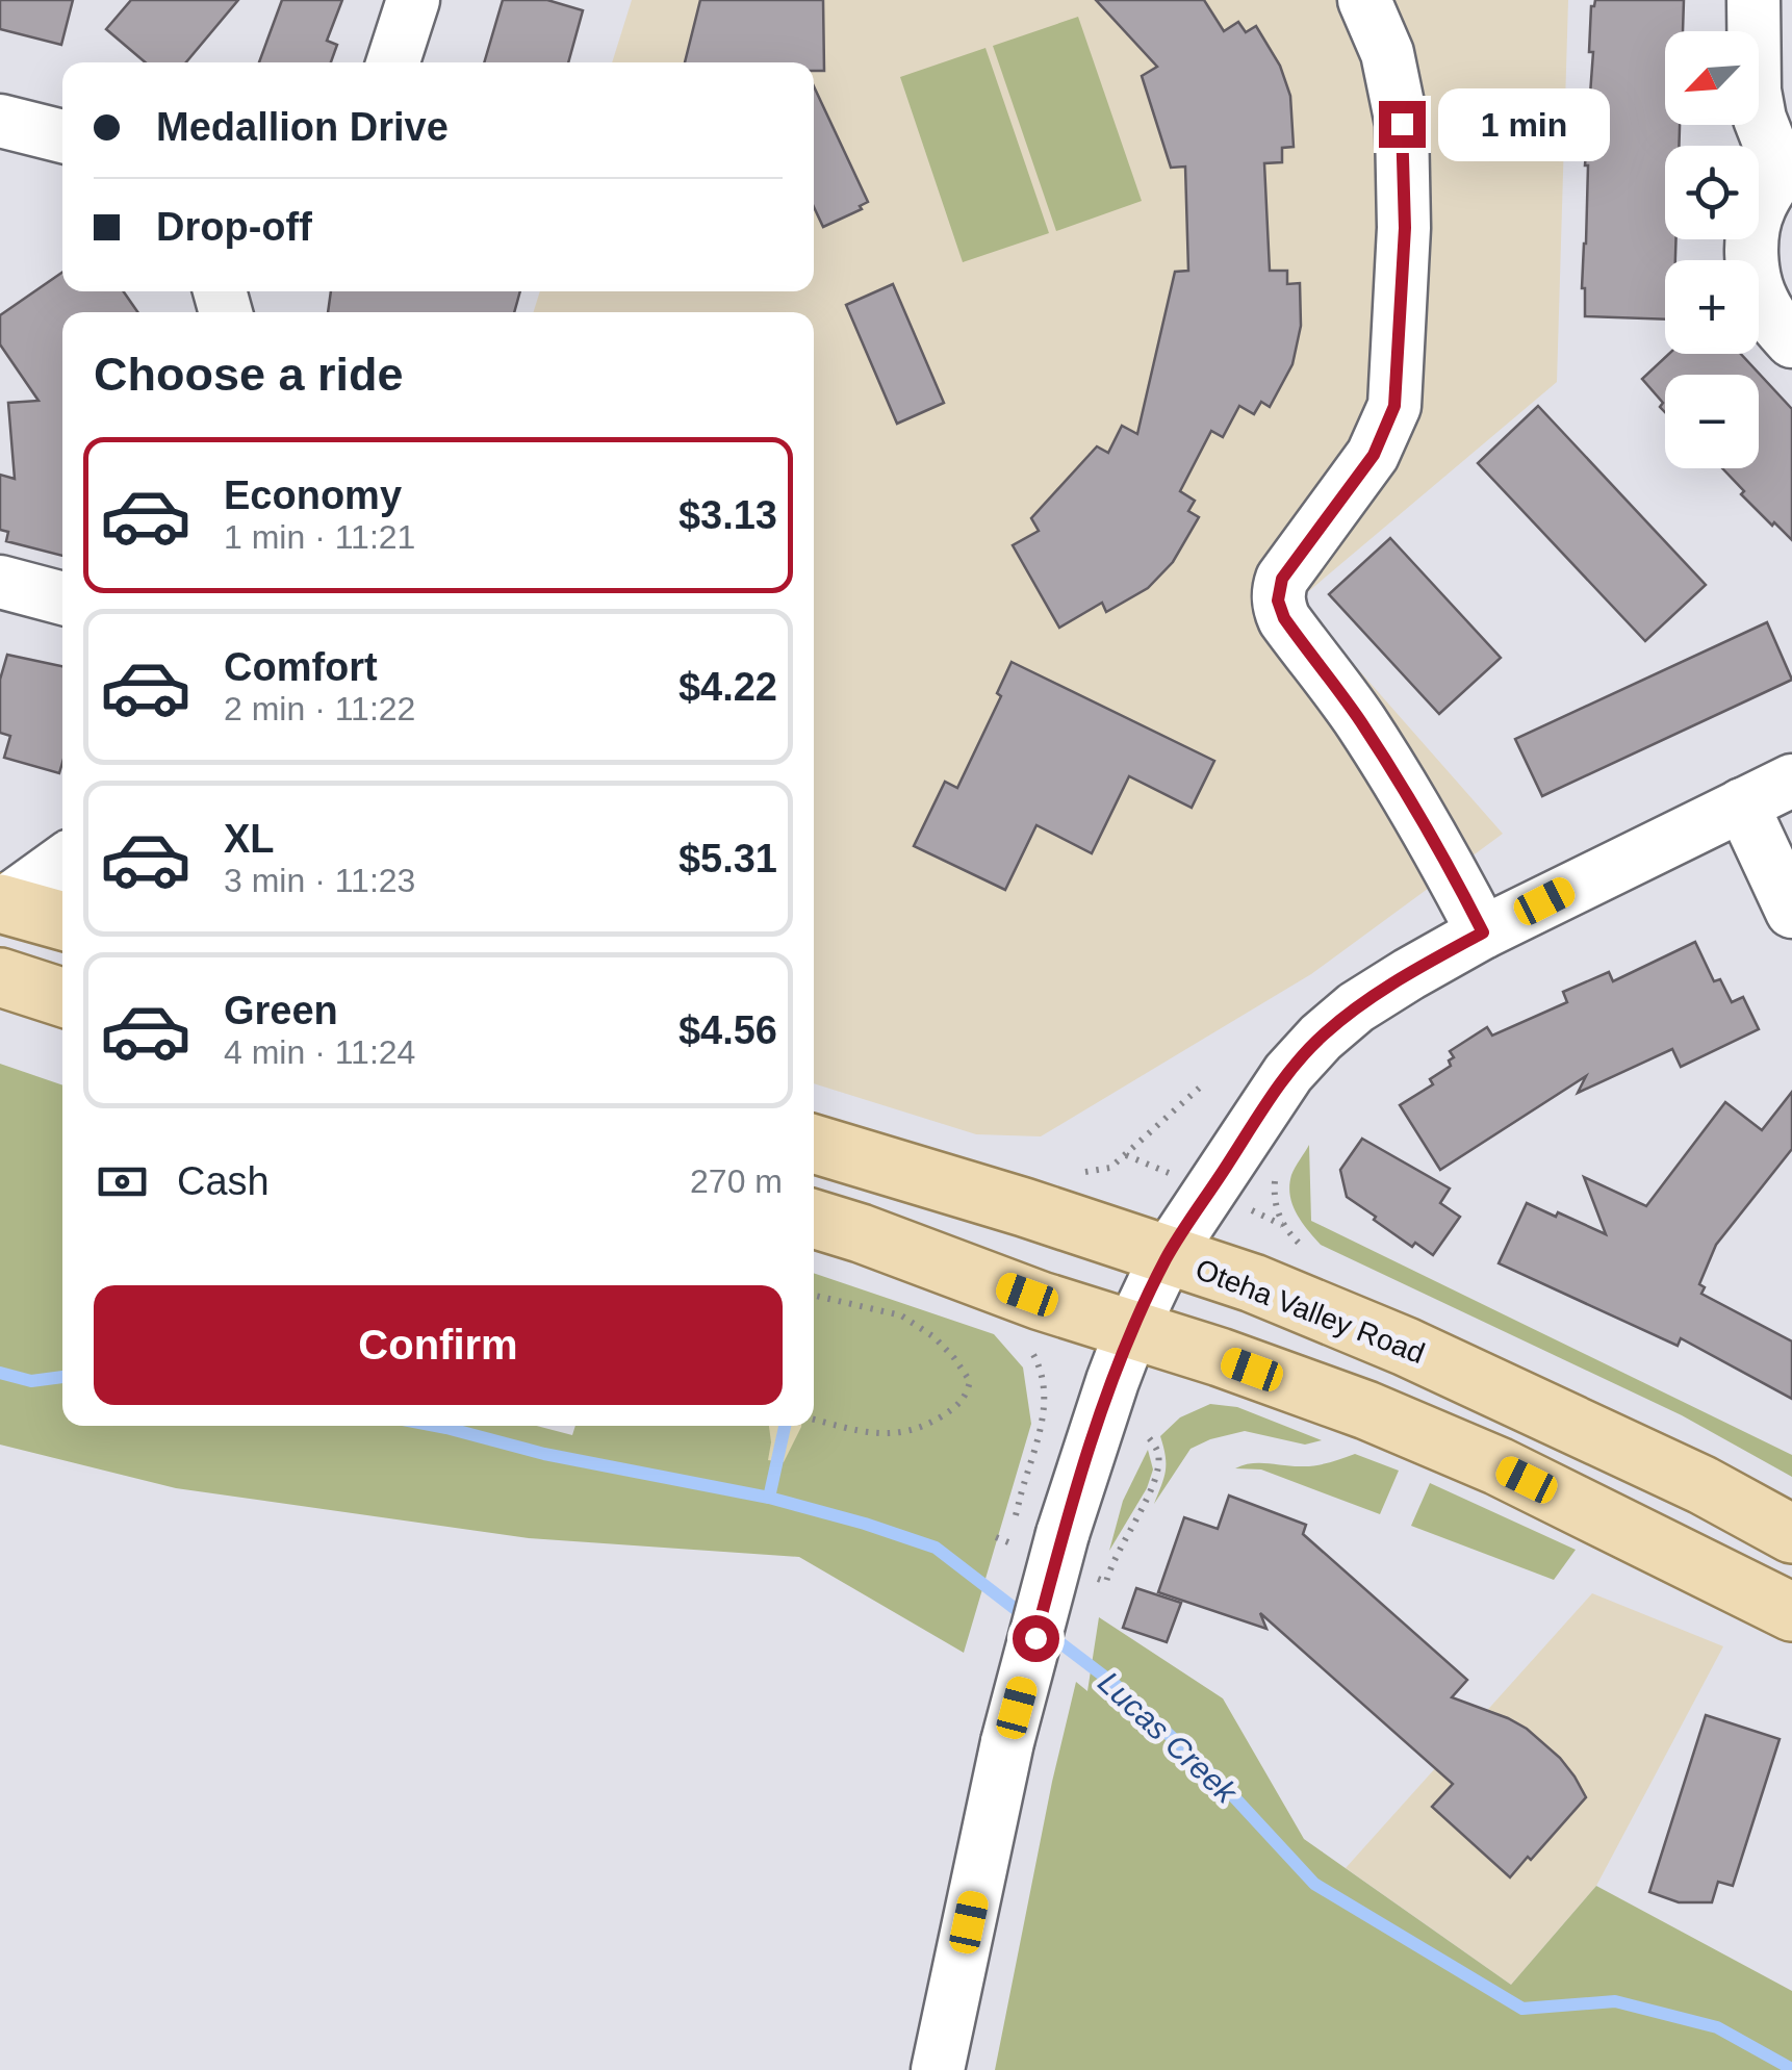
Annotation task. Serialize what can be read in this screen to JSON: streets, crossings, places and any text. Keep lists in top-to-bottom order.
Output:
{
  "streets": {
    "main road": ["Oteha Valley Road"]
  },
  "water": ["Lucas Creek"],
  "north": "bottom left",
  "page": {
    "map_buttons": ["+", "−"],
    "banner": ["Medallion Drive", "Drop-off"],
    "bubble": "1 min",
    "heading": "Choose a ride",
    "list": [
      {
        "name": "Economy",
        "note": "1 min · 11:21",
        "value": "$3.13"
      },
      {
        "name": "Comfort",
        "note": "2 min · 11:22",
        "value": "$4.22"
      },
      {
        "name": "XL",
        "note": "3 min · 11:23",
        "value": "$5.31"
      },
      {
        "name": "Green",
        "note": "4 min · 11:24",
        "value": "$4.56"
      }
    ],
    "pay": ["Cash", "270 m"],
    "buttons": "Confirm"
  }
}
